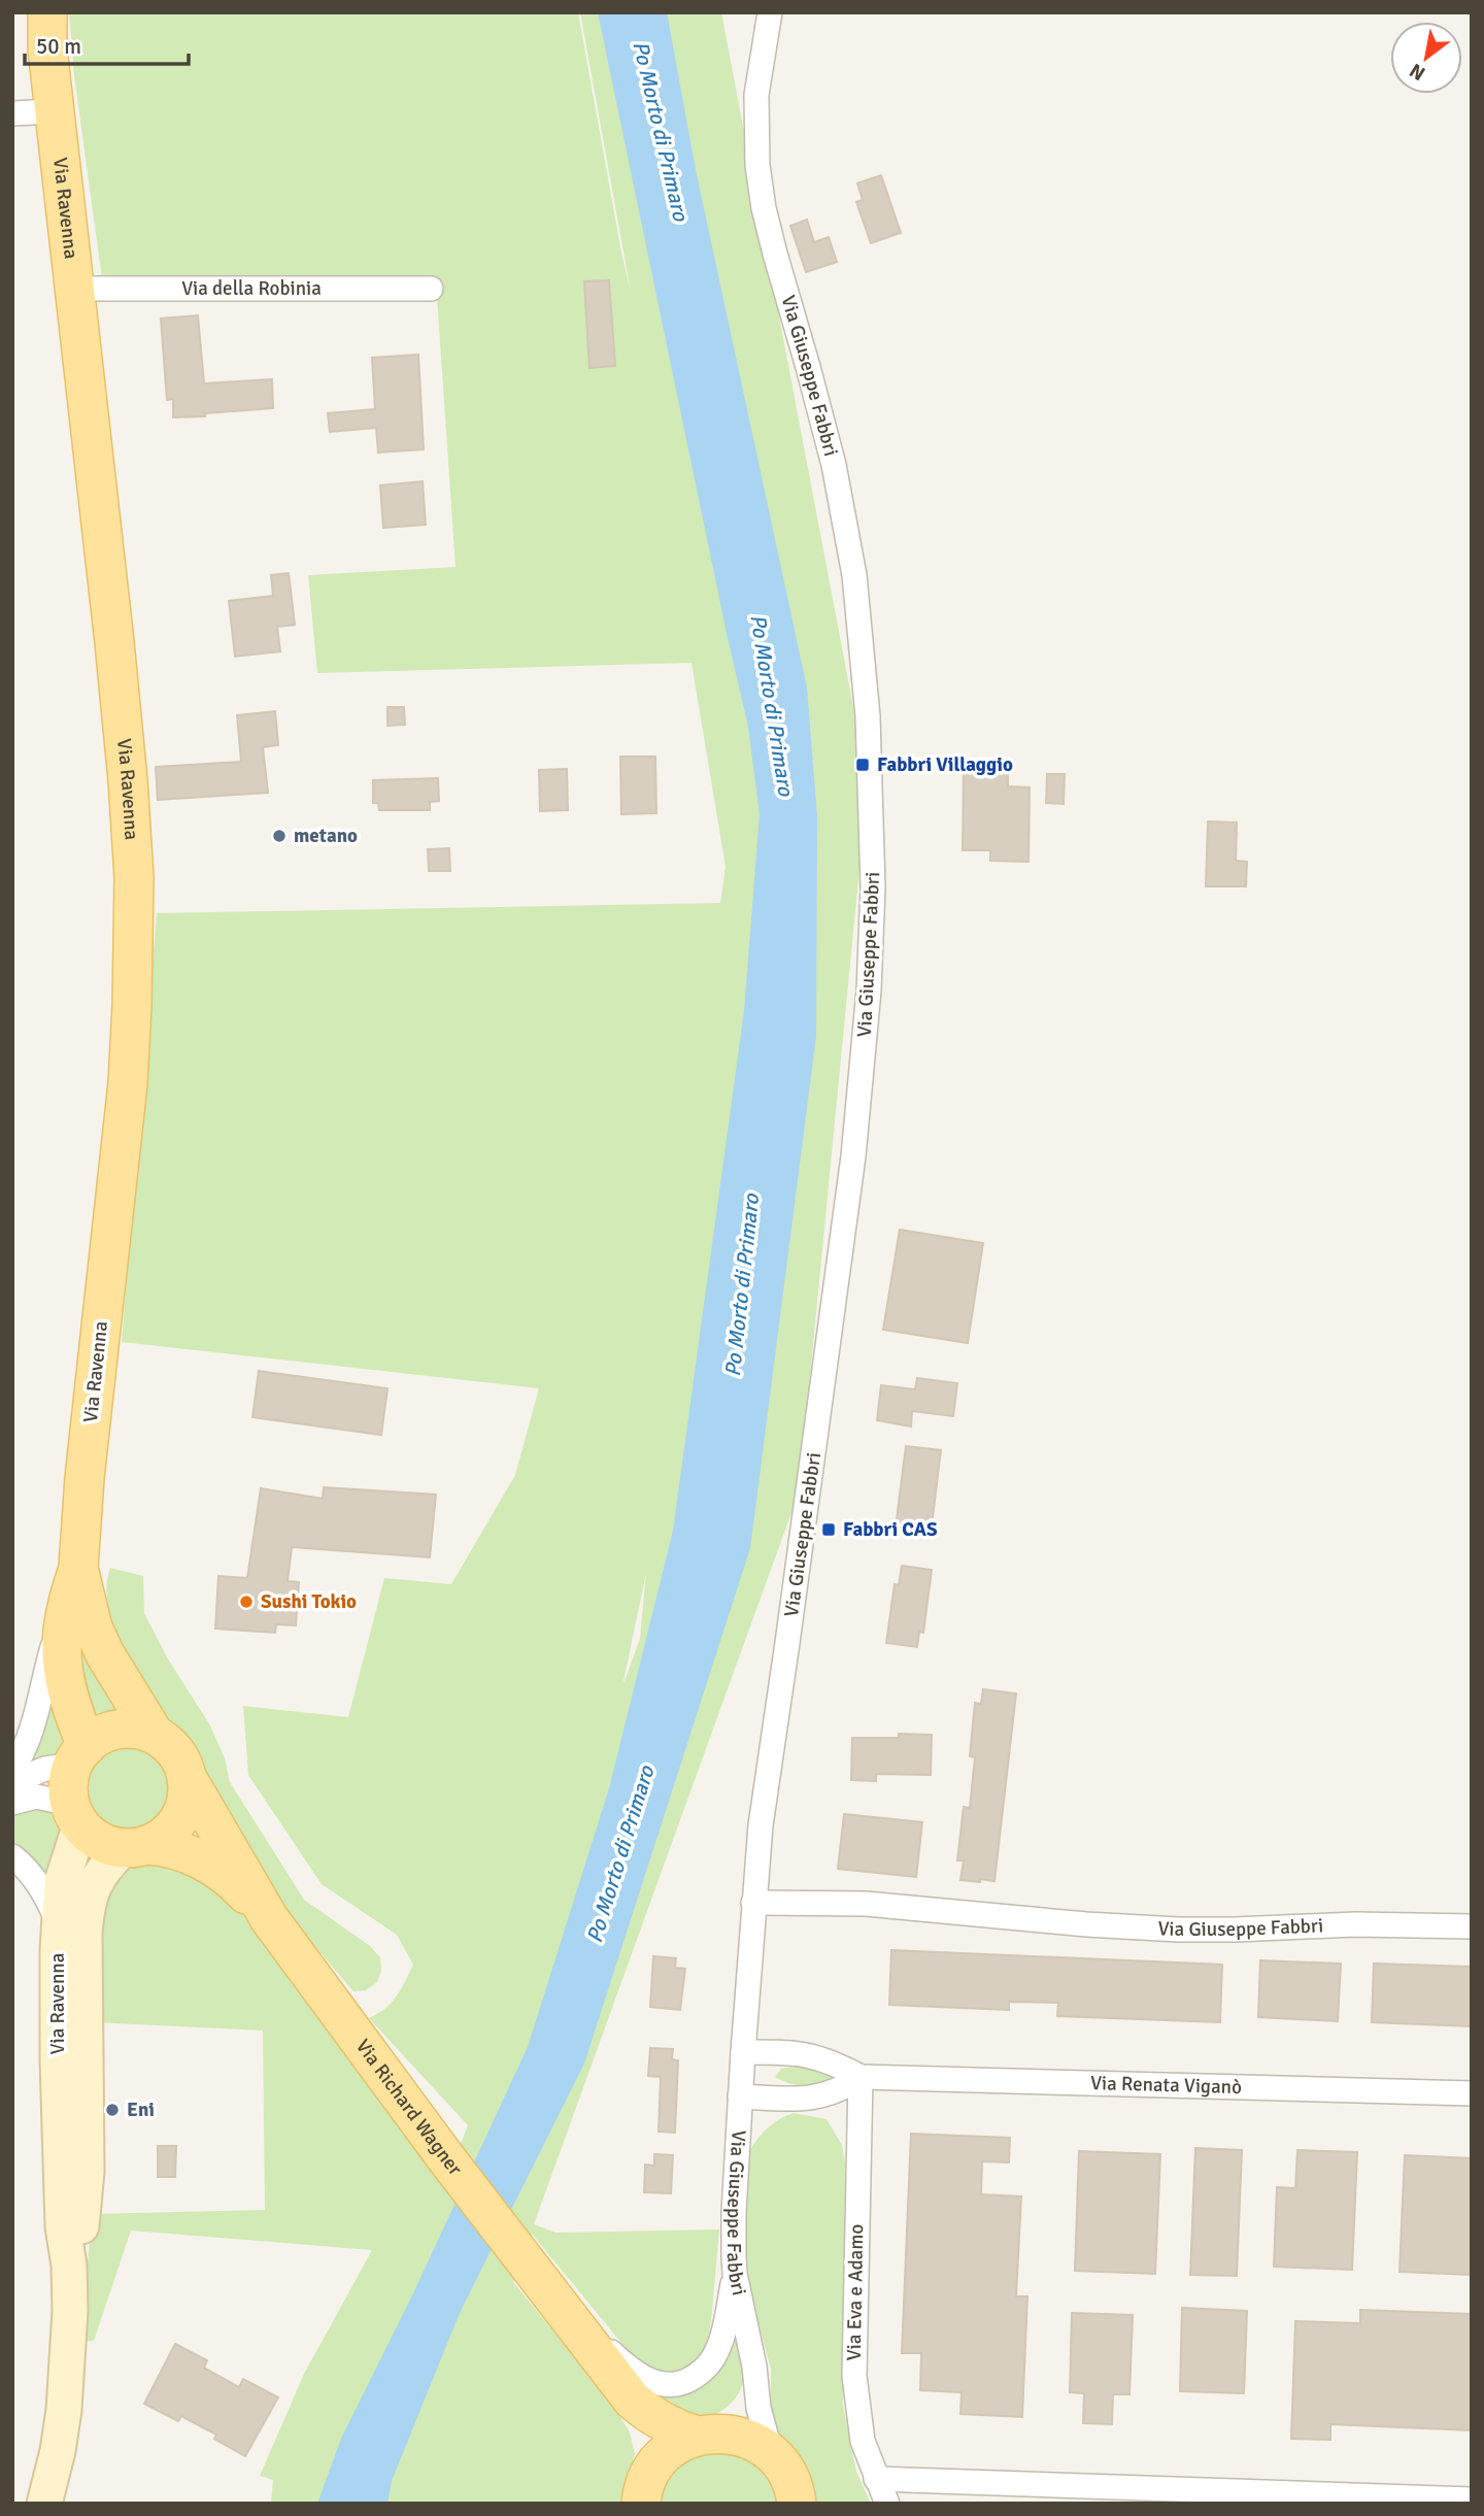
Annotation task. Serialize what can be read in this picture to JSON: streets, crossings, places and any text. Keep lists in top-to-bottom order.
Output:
{
  "streets": {
    "main road": ["Via Ravenna", "Via Richard Wagner"],
    "street": [
      "Via della Robinia",
      "Via Giuseppe Fabbri",
      "Via Renata Viganò",
      "Via Eva e Adamo"
    ]
  },
  "crossings": [
    ["Via Ravenna", "Via della Robinia"],
    ["Via Ravenna", "Via Richard Wagner"],
    ["Via Giuseppe Fabbri", "Via Renata Viganò"],
    ["Via Giuseppe Fabbri", "Via Richard Wagner"],
    ["Via Renata Viganò", "Via Eva e Adamo"]
  ],
  "water": ["Po Morto di Primaro"],
  "places": {
    "transit": ["Fabbri Villaggio", "Fabbri CAS"],
    "other": ["metano", "Sushi Tokio", "Eni"]
  },
  "scale_bar": "50 m",
  "north": "bottom left"
}
